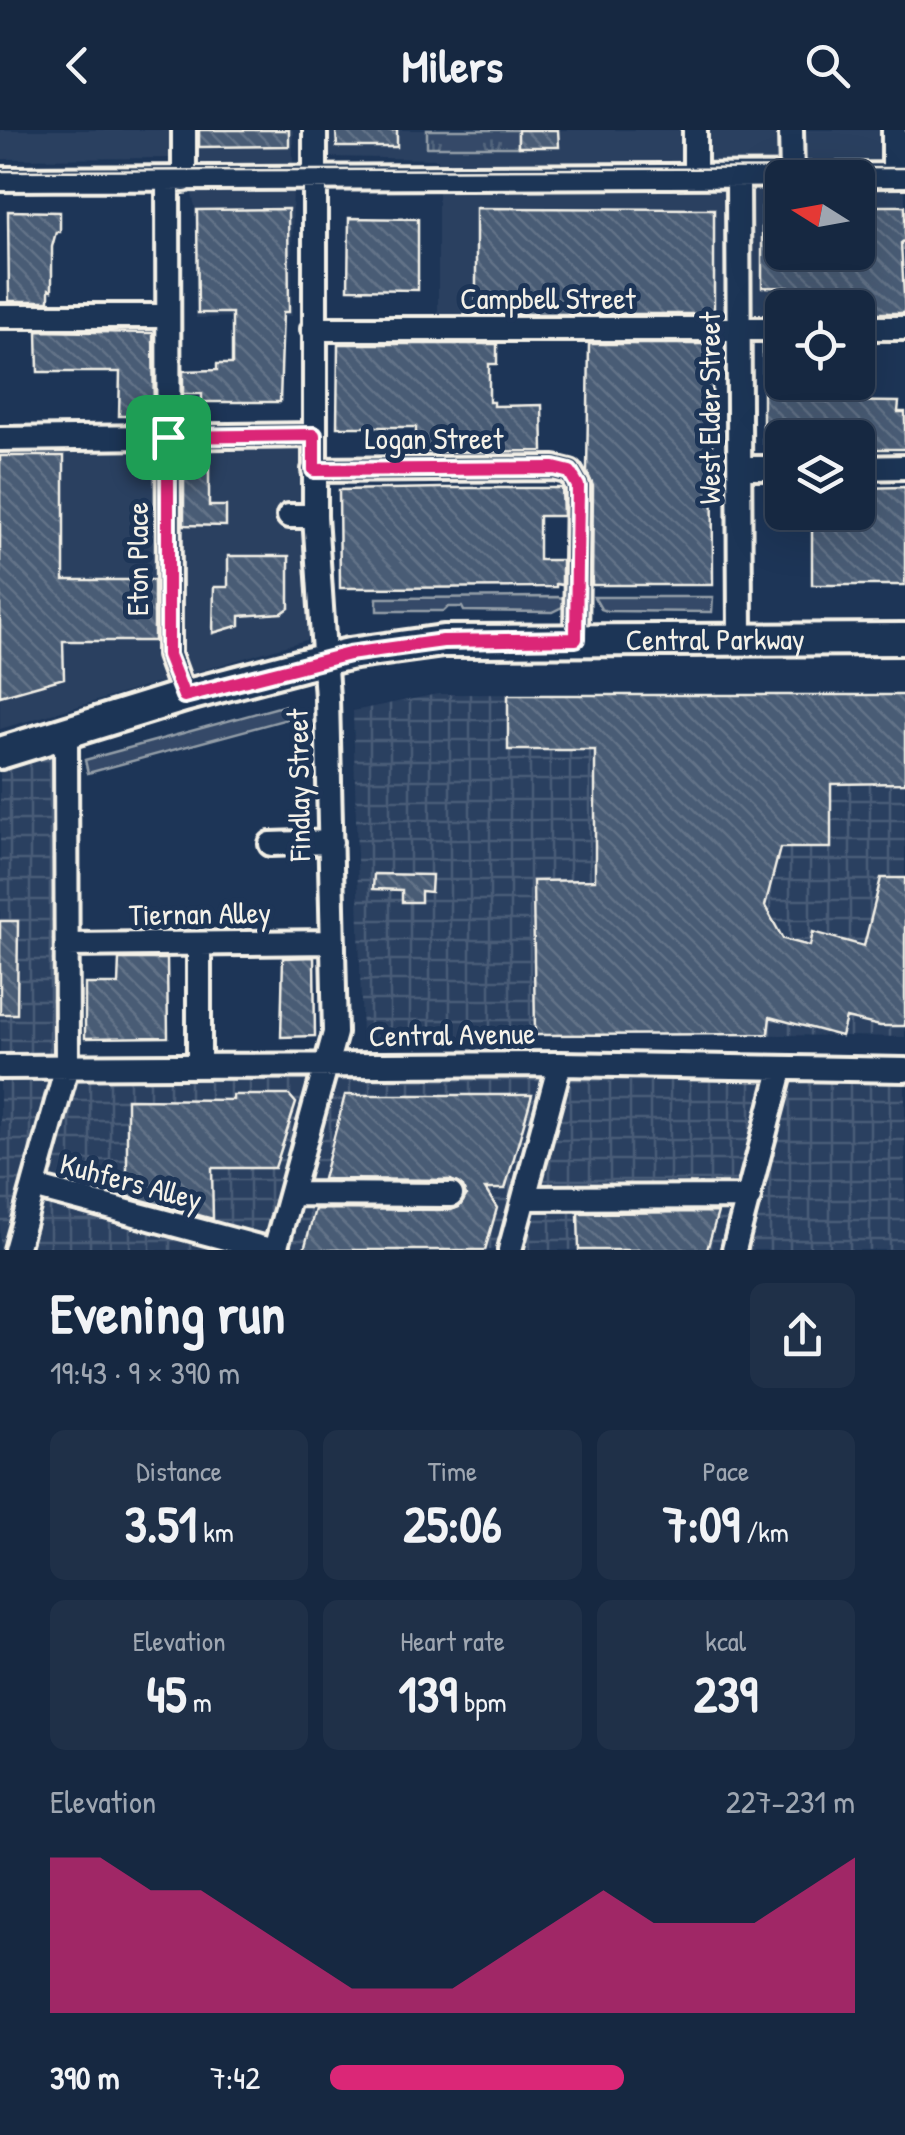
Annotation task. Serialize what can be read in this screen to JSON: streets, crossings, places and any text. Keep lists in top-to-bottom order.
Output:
{
  "streets": {
    "main road": ["Central Parkway"],
    "street": [
      "Campbell Street",
      "West Elder Street",
      "Logan Street",
      "Eton Place",
      "Findlay Street",
      "Tiernan Alley",
      "Central Avenue",
      "Kuhfers Alley"
    ]
  },
  "crossings": [
    ["Campbell Street", "West Elder Street"],
    ["Campbell Street", "Findlay Street"],
    ["West Elder Street", "Central Parkway"],
    ["Logan Street", "Central Parkway"],
    ["Logan Street", "Findlay Street"],
    ["Eton Place", "Central Parkway"],
    ["Central Parkway", "Findlay Street"],
    ["Findlay Street", "Tiernan Alley"],
    ["Findlay Street", "Central Avenue"],
    ["Findlay Street", "Kuhfers Alley"]
  ],
  "north": "left",
  "page": {
    "header": "Milers",
    "heading": ["Evening run", "19:43 · 9 × 390 m"],
    "stats": [
      ["Distance", "3.51 km"],
      ["Time", "25:06"],
      ["Pace", "7:09 /km"],
      ["Elevation", "45 m"],
      ["Heart rate", "139 bpm"],
      ["kcal", "239"]
    ],
    "chart": ["Elevation", "227–231 m"],
    "list": [
      {
        "name": "390 m",
        "note": "7:42"
      }
    ]
  }
}
